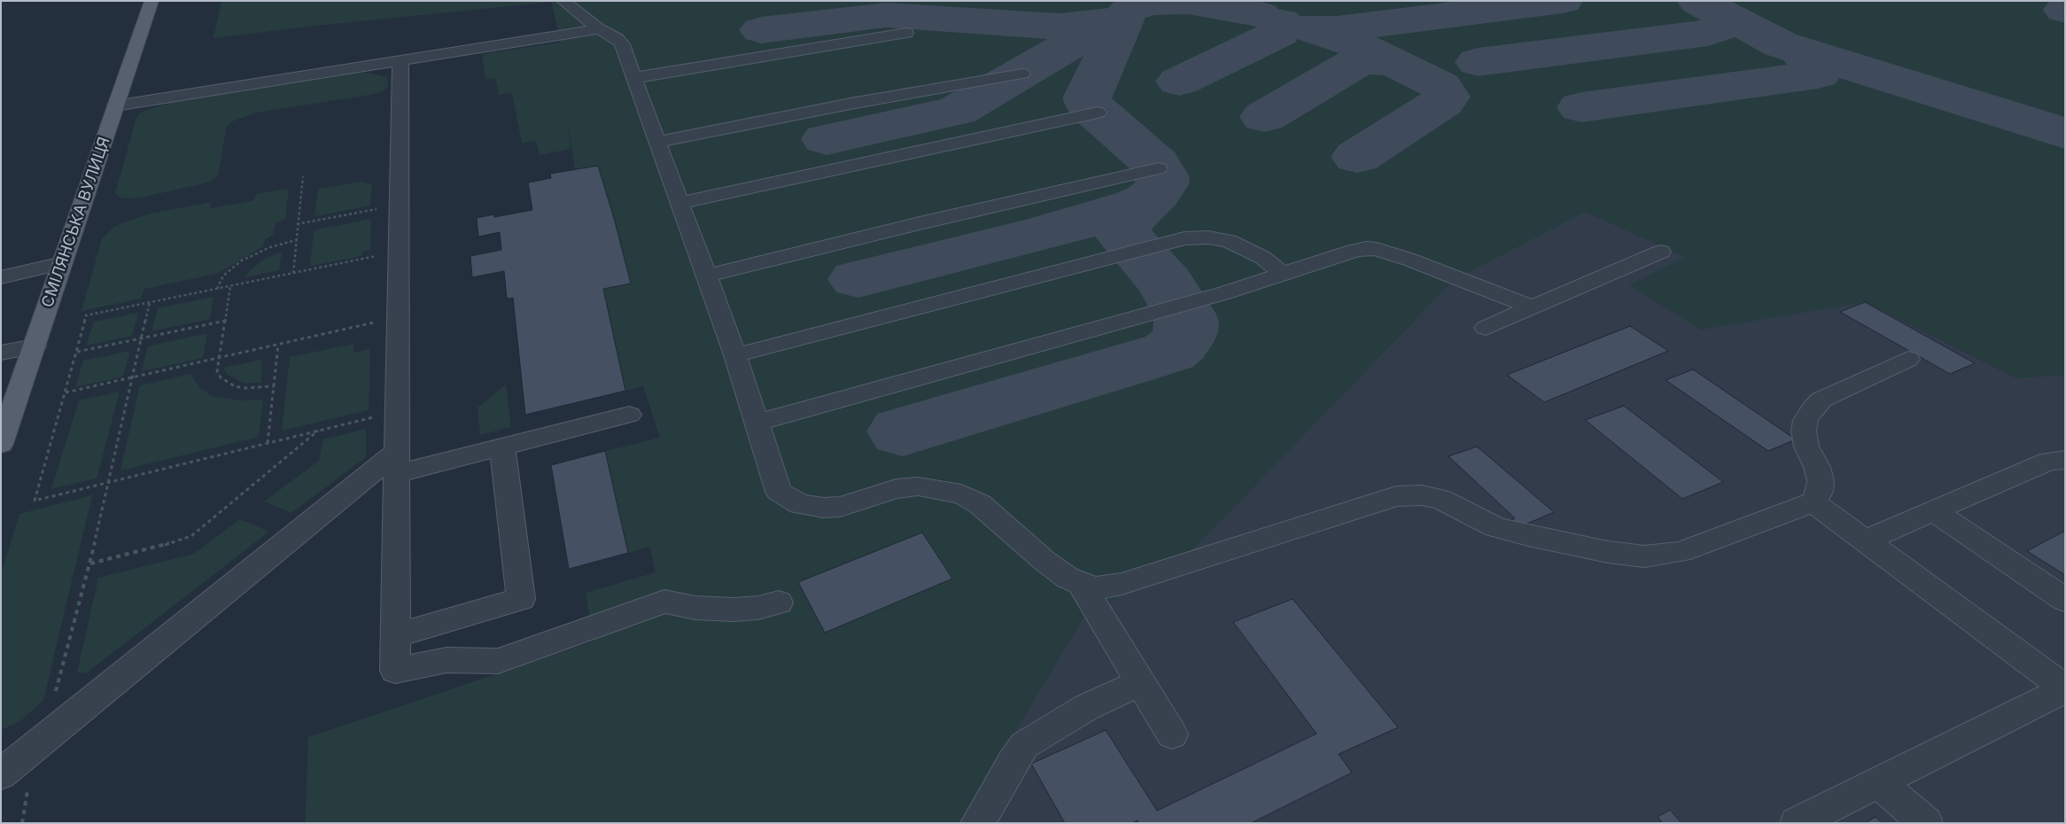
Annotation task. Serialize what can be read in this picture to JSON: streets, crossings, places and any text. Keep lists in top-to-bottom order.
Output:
{
  "streets": {
    "main road": ["СМІЛЯНСЬКА ВУЛИЦЯ"]
  }
}
